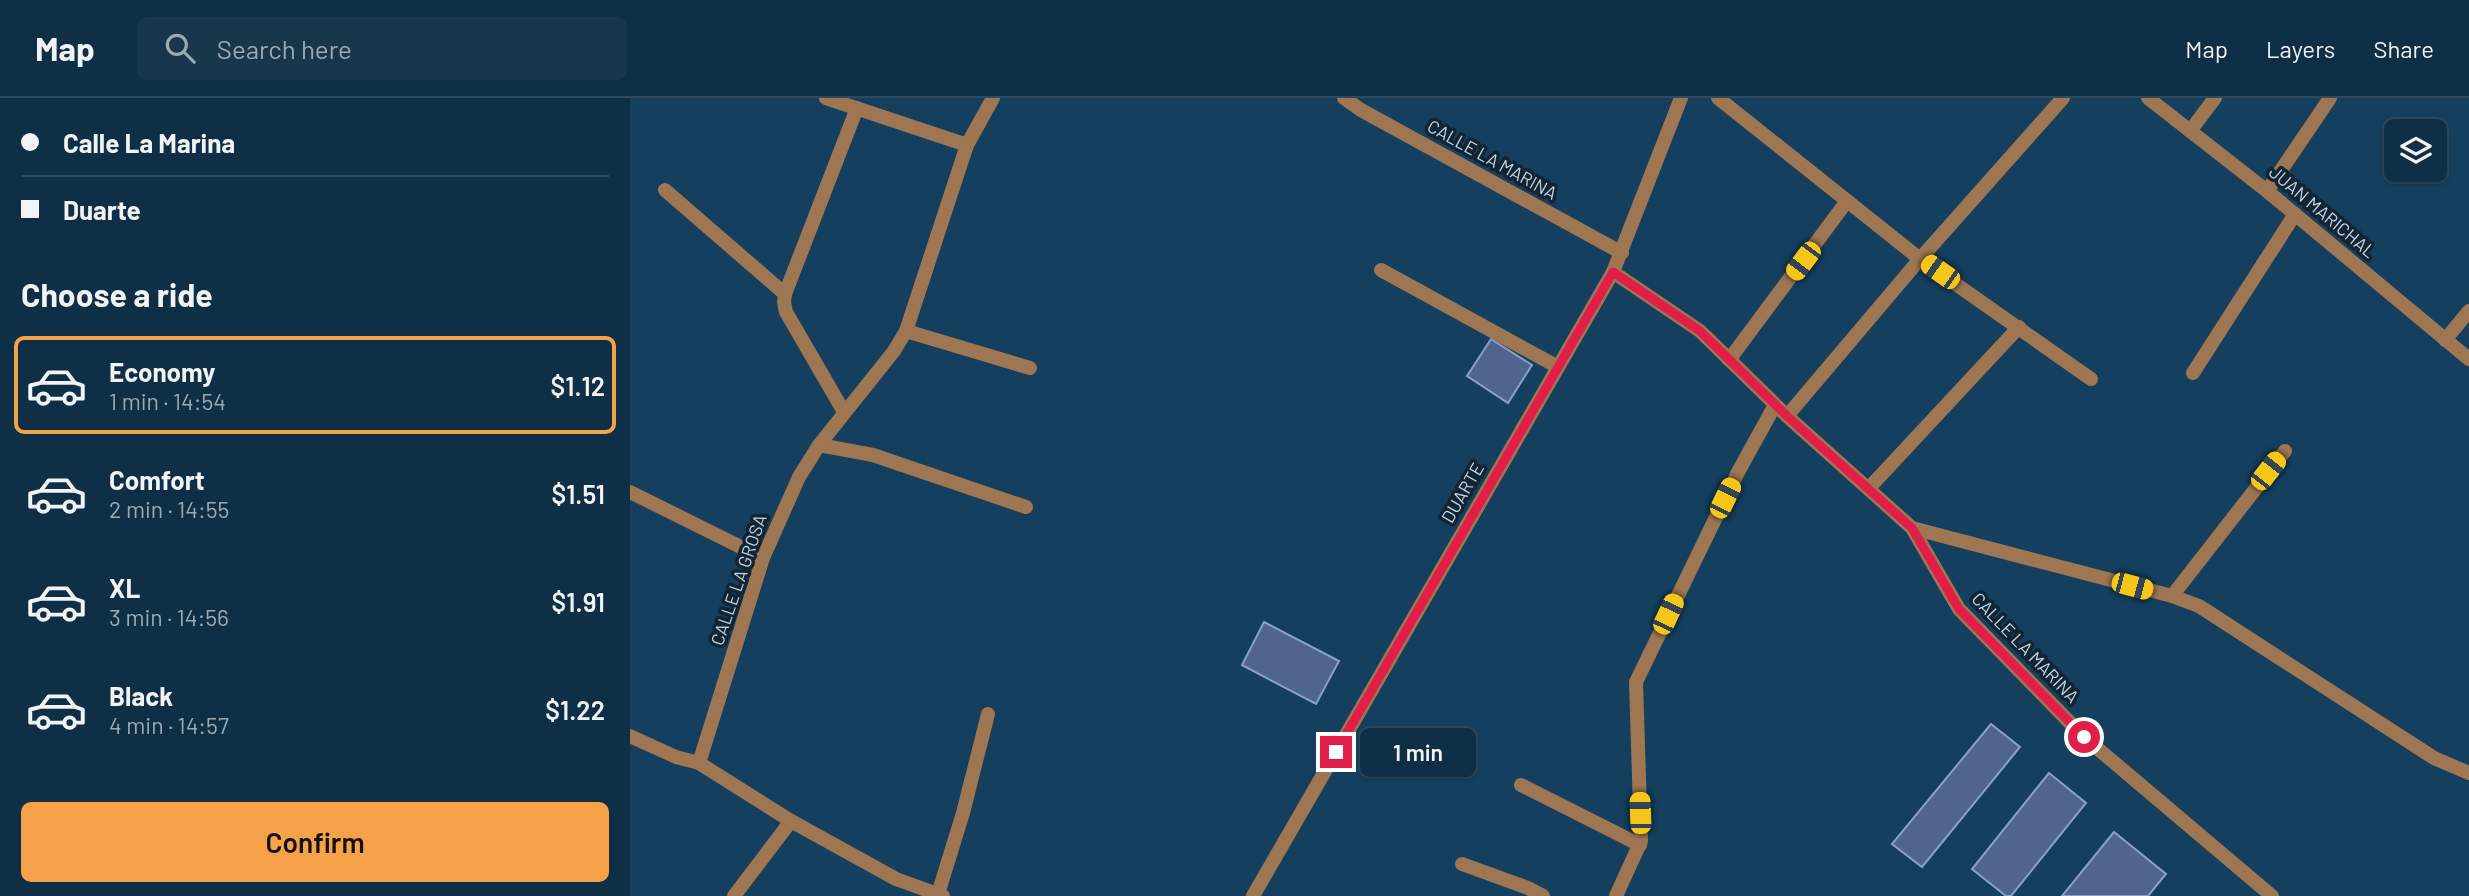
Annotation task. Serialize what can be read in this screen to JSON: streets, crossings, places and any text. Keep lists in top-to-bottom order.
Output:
{
  "streets": {
    "street": [
      "CALLE LA MARINA",
      "JUAN MARICHAL",
      "DUARTE",
      "CALLE LA GROSA"
    ]
  },
  "crossings": [
    ["CALLE LA MARINA", "DUARTE"]
  ],
  "page": {
    "header": "Map",
    "search": "Search here",
    "nav": ["Map", "Layers", "Share"],
    "banner": ["Calle La Marina", "Duarte"],
    "heading": "Choose a ride",
    "list": [
      {
        "name": "Economy",
        "note": "1 min · 14:54",
        "value": "$1.12"
      },
      {
        "name": "Comfort",
        "note": "2 min · 14:55",
        "value": "$1.51"
      },
      {
        "name": "XL",
        "note": "3 min · 14:56",
        "value": "$1.91"
      },
      {
        "name": "Black",
        "note": "4 min · 14:57",
        "value": "$1.22"
      }
    ],
    "bubble": "1 min",
    "buttons": "Confirm"
  }
}
